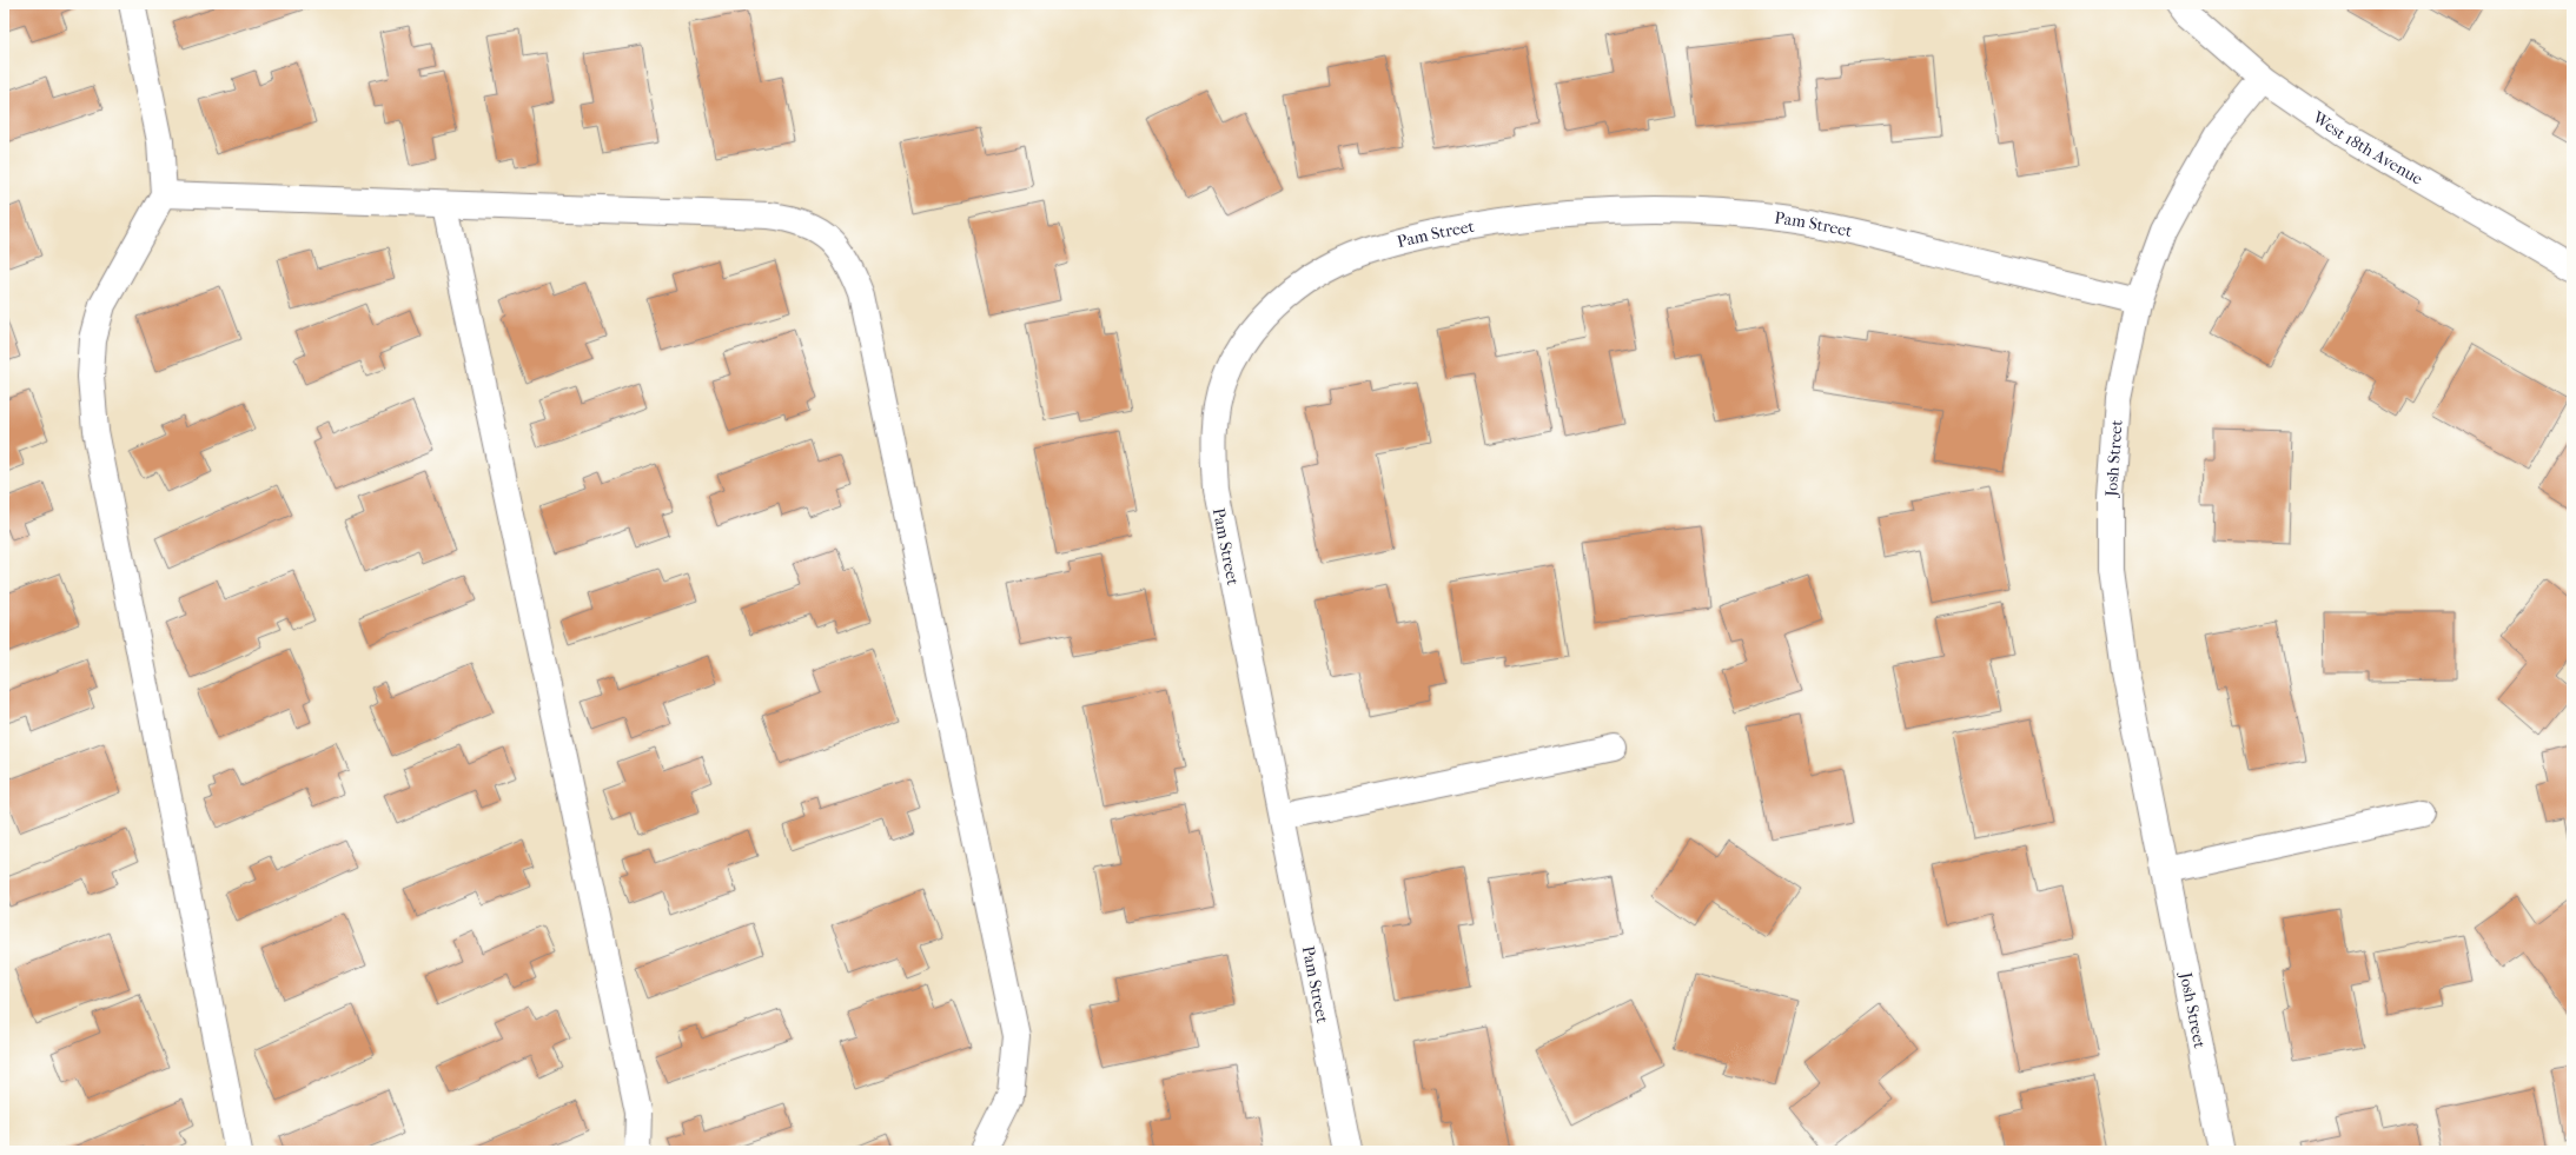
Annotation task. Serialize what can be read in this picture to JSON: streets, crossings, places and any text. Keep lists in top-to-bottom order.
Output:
{
  "streets": {
    "street": ["West 18th Avenue", "Pam Street", "Josh Street"]
  },
  "crossings": [
    ["West 18th Avenue", "Josh Street"],
    ["Pam Street", "Josh Street"]
  ]
}
